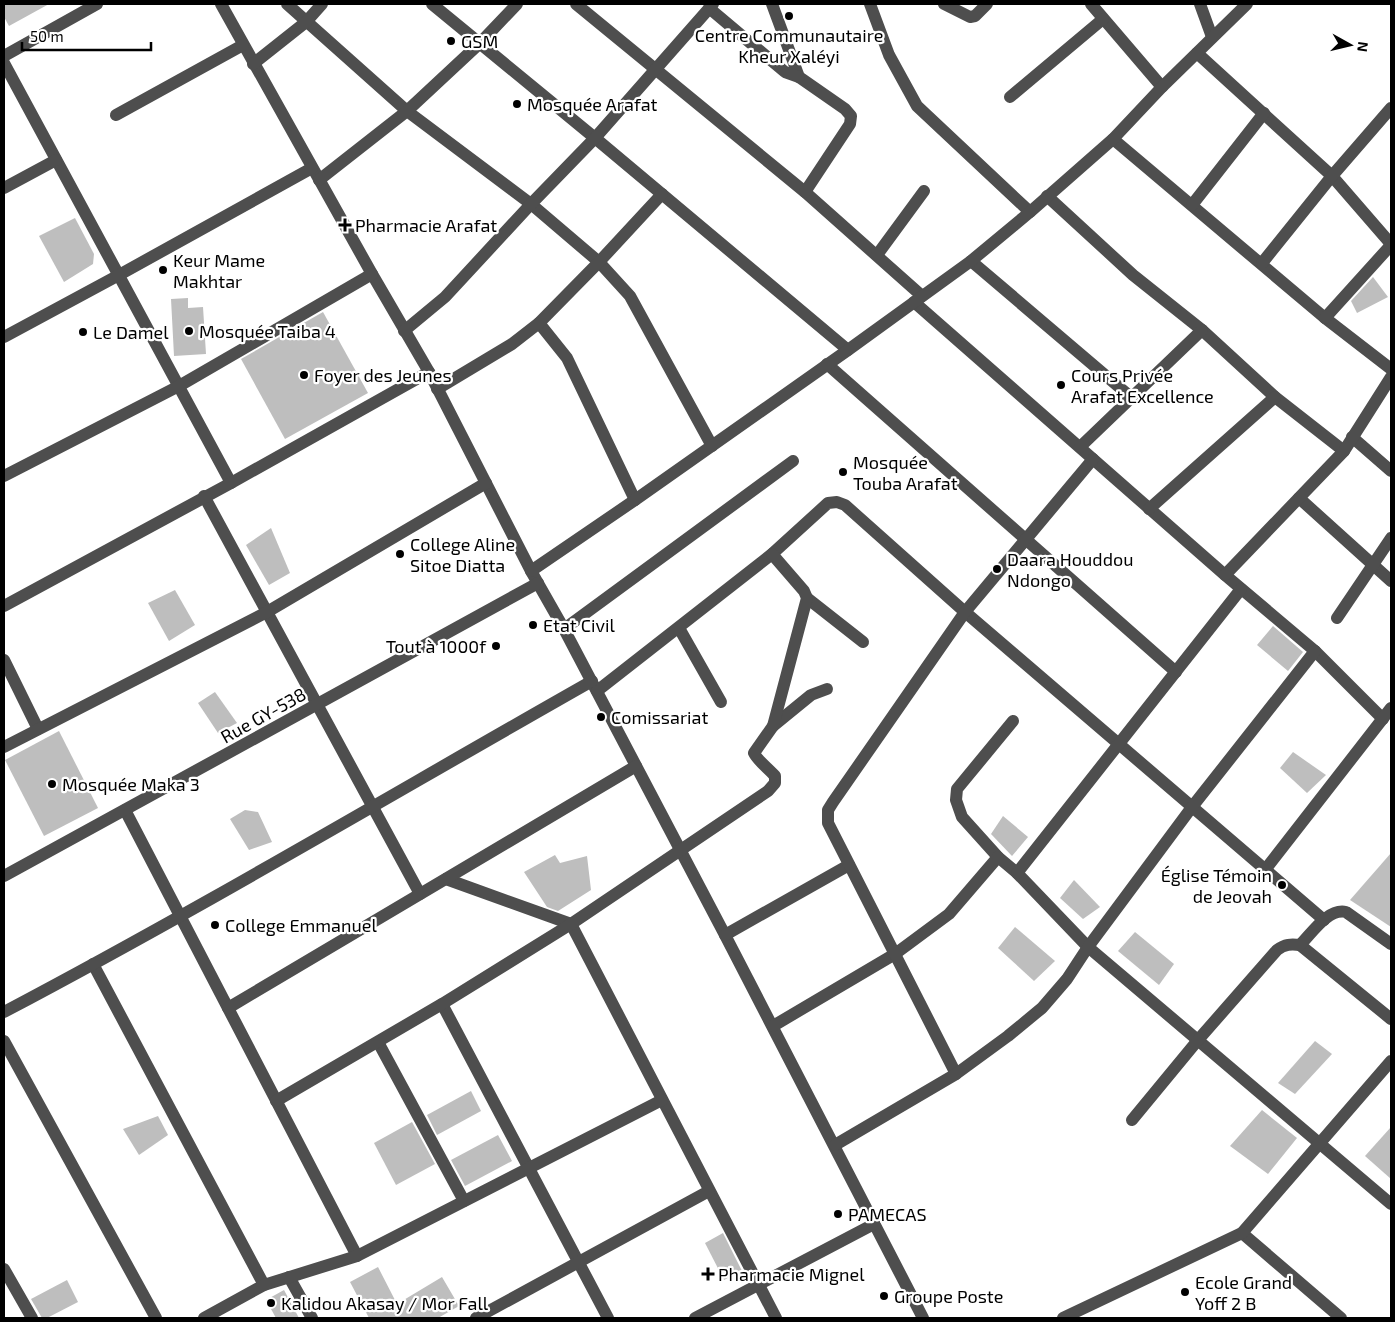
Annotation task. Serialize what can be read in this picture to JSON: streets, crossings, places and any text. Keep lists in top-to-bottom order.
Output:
{
  "streets": {
    "street": ["Rue GY-538"]
  },
  "places": {
    "other": [
      "Centre Communautaire Kheur Xaléyi",
      "GSM",
      "Mosquée Arafat",
      "Keur Mame Makhtar",
      "Mosquée Taiba 4",
      "Le Damel",
      "Foyer des Jeunes",
      "Cours Privée Arafat Excellence",
      "Mosquée Touba Arafat",
      "College Aline Sitoe Diatta",
      "Daara Houddou Ndongo",
      "Etat Civil",
      "Tout à 1000f",
      "Comissariat",
      "Mosquée Maka 3",
      "Église Témoin de Jeovah",
      "College Emmanuel",
      "PAMECAS",
      "Ecole Grand Yoff 2 B",
      "Groupe Poste",
      "Kalidou Akasay / Mor Fall"
    ],
    "health": ["Pharmacie Arafat", "Pharmacie Mignel"]
  },
  "scale_bar": "50 m",
  "north": "right"
}
